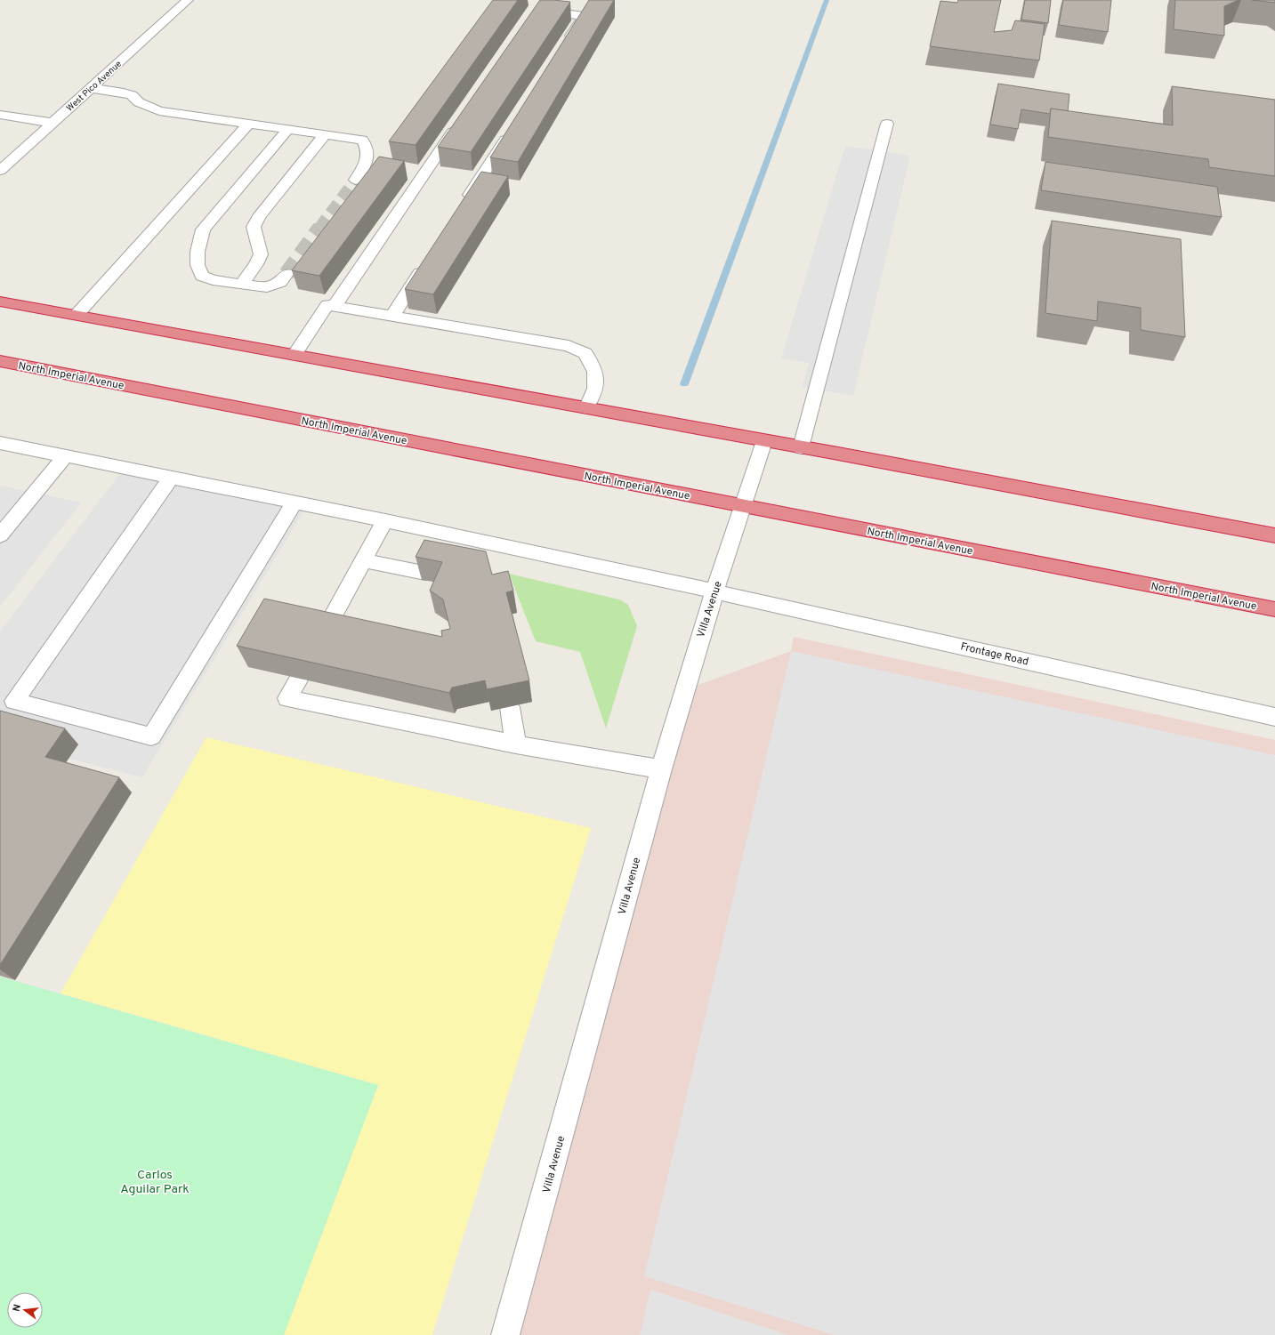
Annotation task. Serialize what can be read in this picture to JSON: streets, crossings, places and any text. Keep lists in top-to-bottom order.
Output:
{
  "streets": {
    "highway": ["North Imperial Avenue"],
    "street": ["West Pico Avenue", "Villa Avenue", "Frontage Road"]
  },
  "crossings": [
    ["North Imperial Avenue", "Villa Avenue"],
    ["Villa Avenue", "Frontage Road"]
  ],
  "parks": ["Carlos Aguilar Park"],
  "north": "left"
}
